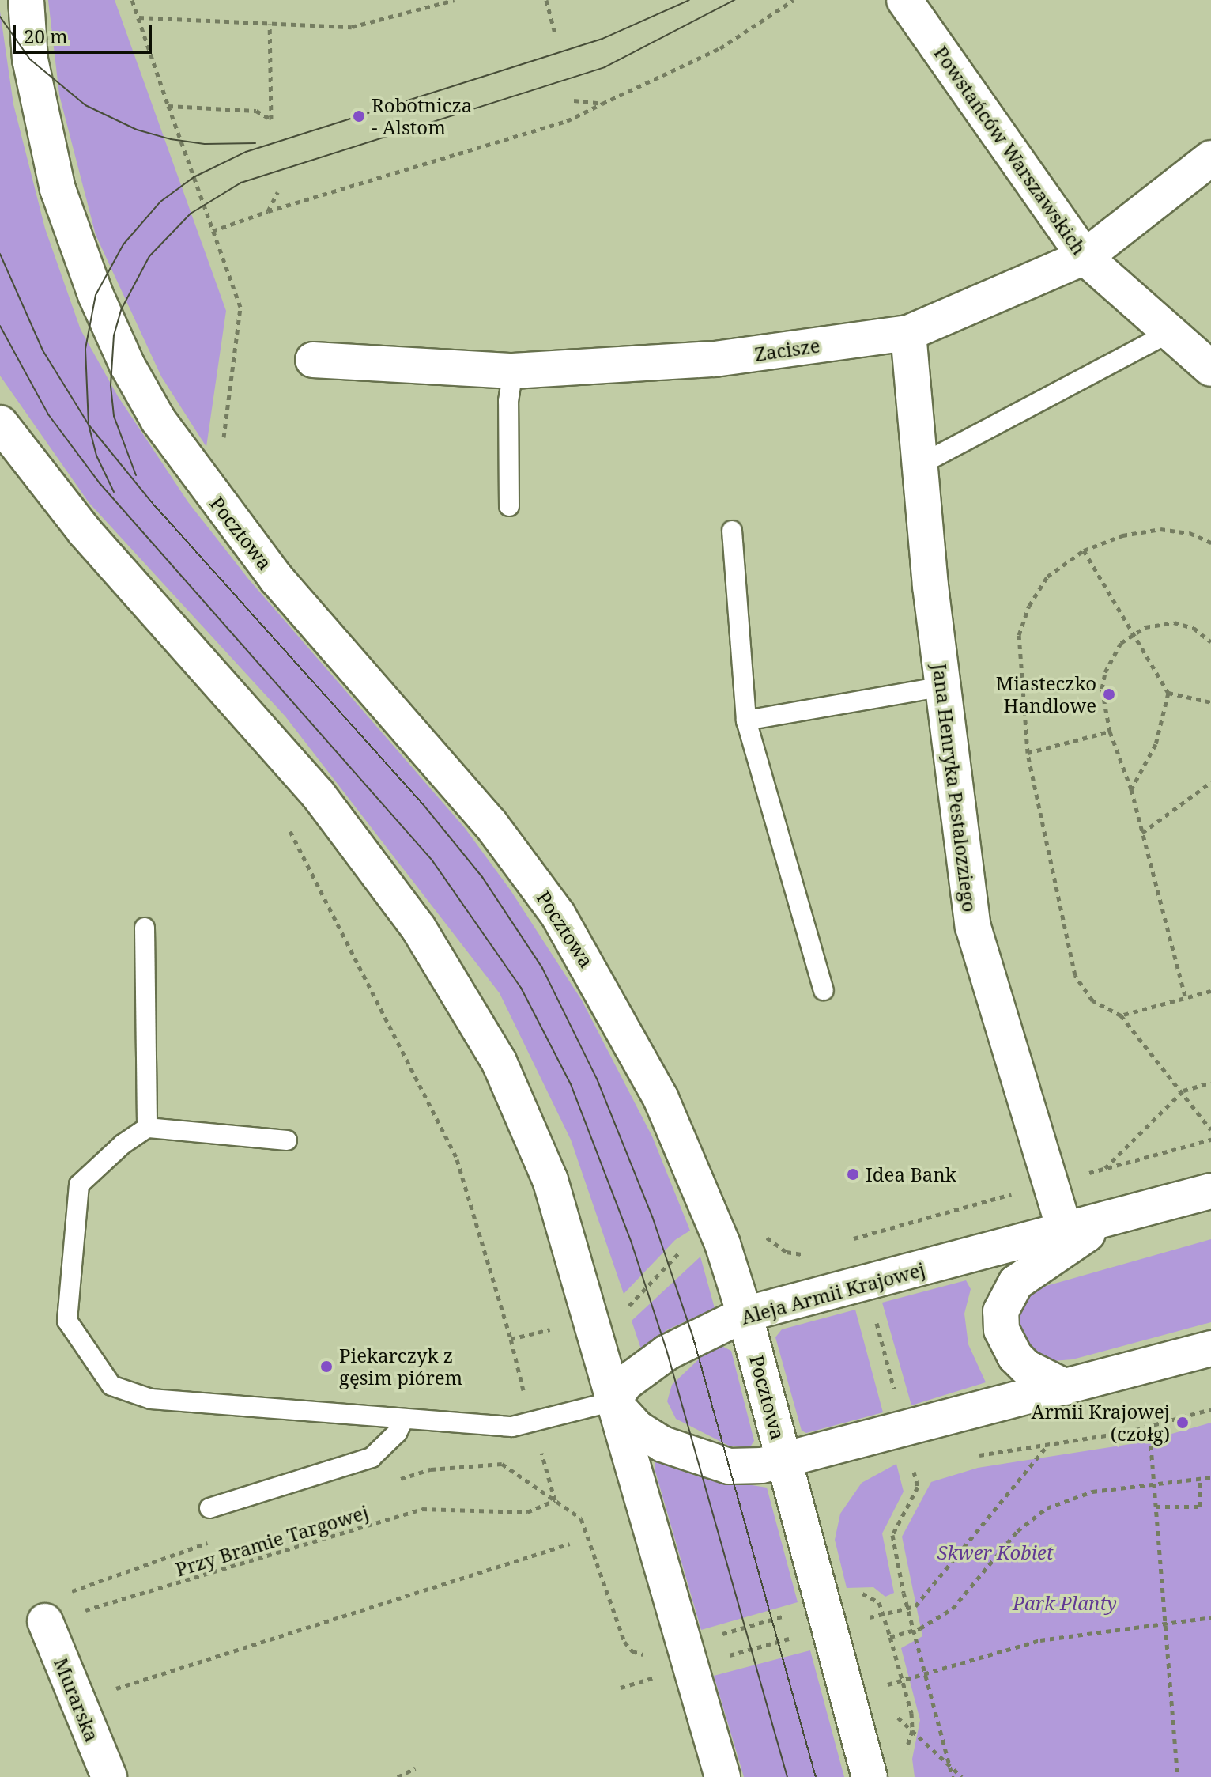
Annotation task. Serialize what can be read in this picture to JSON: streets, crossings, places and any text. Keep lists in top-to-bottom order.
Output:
{
  "streets": {
    "street": [
      "Powstańców Warszawskich",
      "Zacisze",
      "Pocztowa",
      "Jana Henryka Pestalozziego",
      "Aleja Armii Krajowej",
      "Murarska"
    ],
    "path": ["Przy Bramie Targowej"]
  },
  "crossings": [
    ["Powstańców Warszawskich", "Zacisze"],
    ["Zacisze", "Jana Henryka Pestalozziego"],
    ["Pocztowa", "Aleja Armii Krajowej"],
    ["Jana Henryka Pestalozziego", "Aleja Armii Krajowej"],
    ["Przy Bramie Targowej", "Murarska"]
  ],
  "parks": ["Skwer Kobiet", "Park Planty"],
  "places": [
    "Robotnicza - Alstom",
    "Miasteczko Handlowe",
    "Idea Bank",
    "Piekarczyk z gęsim piórem",
    "Armii Krajowej (czołg)"
  ],
  "scale_bar": "20 m"
}
